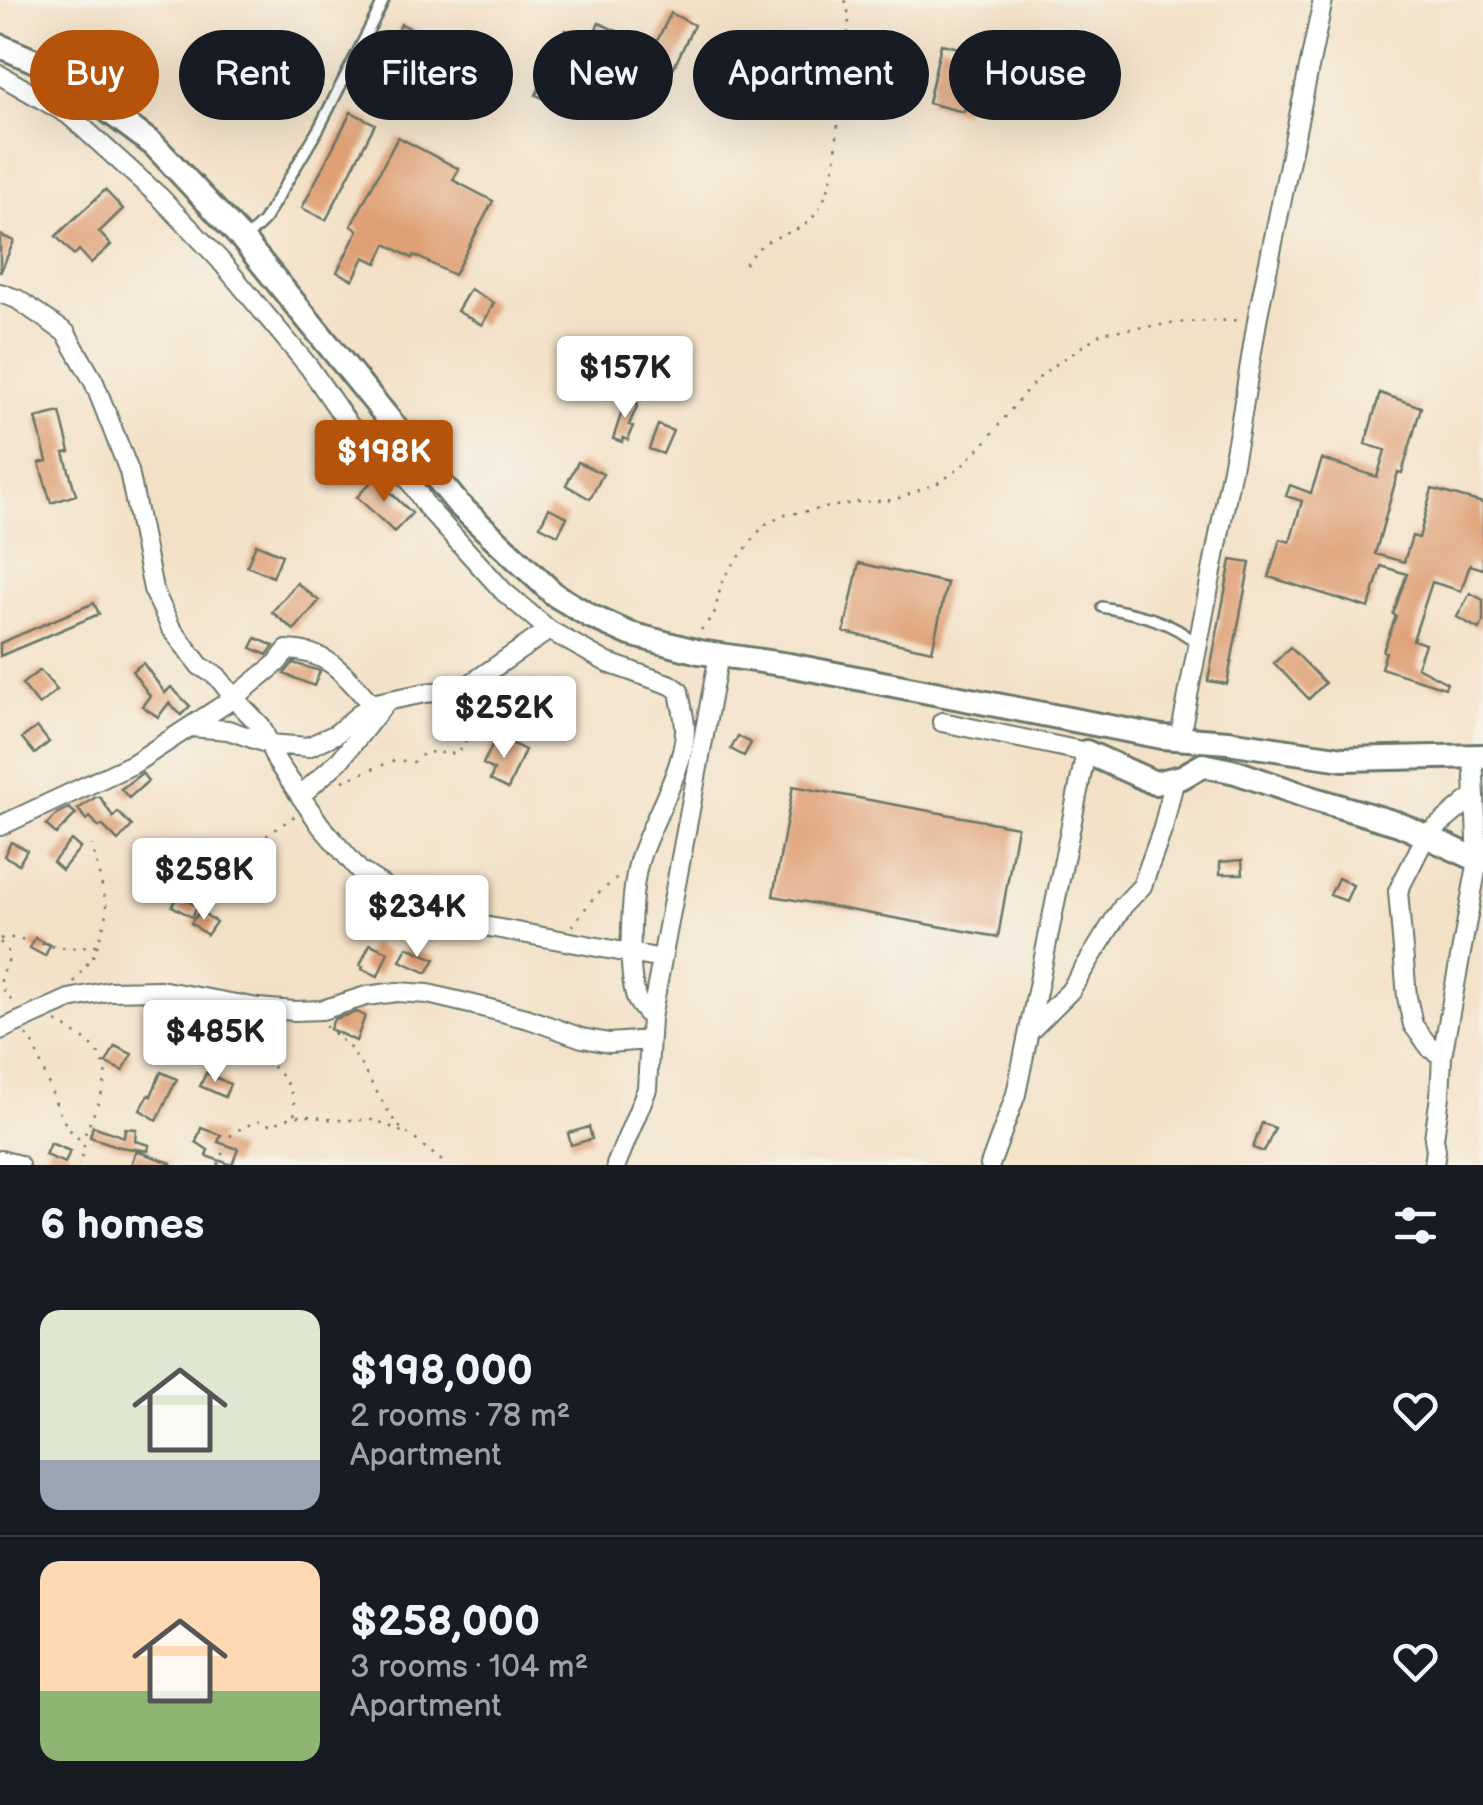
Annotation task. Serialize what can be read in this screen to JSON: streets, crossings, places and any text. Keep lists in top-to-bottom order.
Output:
{
  "page": {
    "chip": [
      "Buy",
      "Rent",
      "Filters",
      "New",
      "Apartment",
      "House"
    ],
    "price": [
      "$157K",
      "$198K",
      "$252K",
      "$258K",
      "$234K",
      "$485K"
    ],
    "heading": "6 homes",
    "list": [
      {
        "name": "$198,000",
        "note": "2 rooms · 78 m² · Apartment"
      },
      {
        "name": "$258,000",
        "note": "3 rooms · 104 m² · Apartment"
      }
    ]
  }
}
